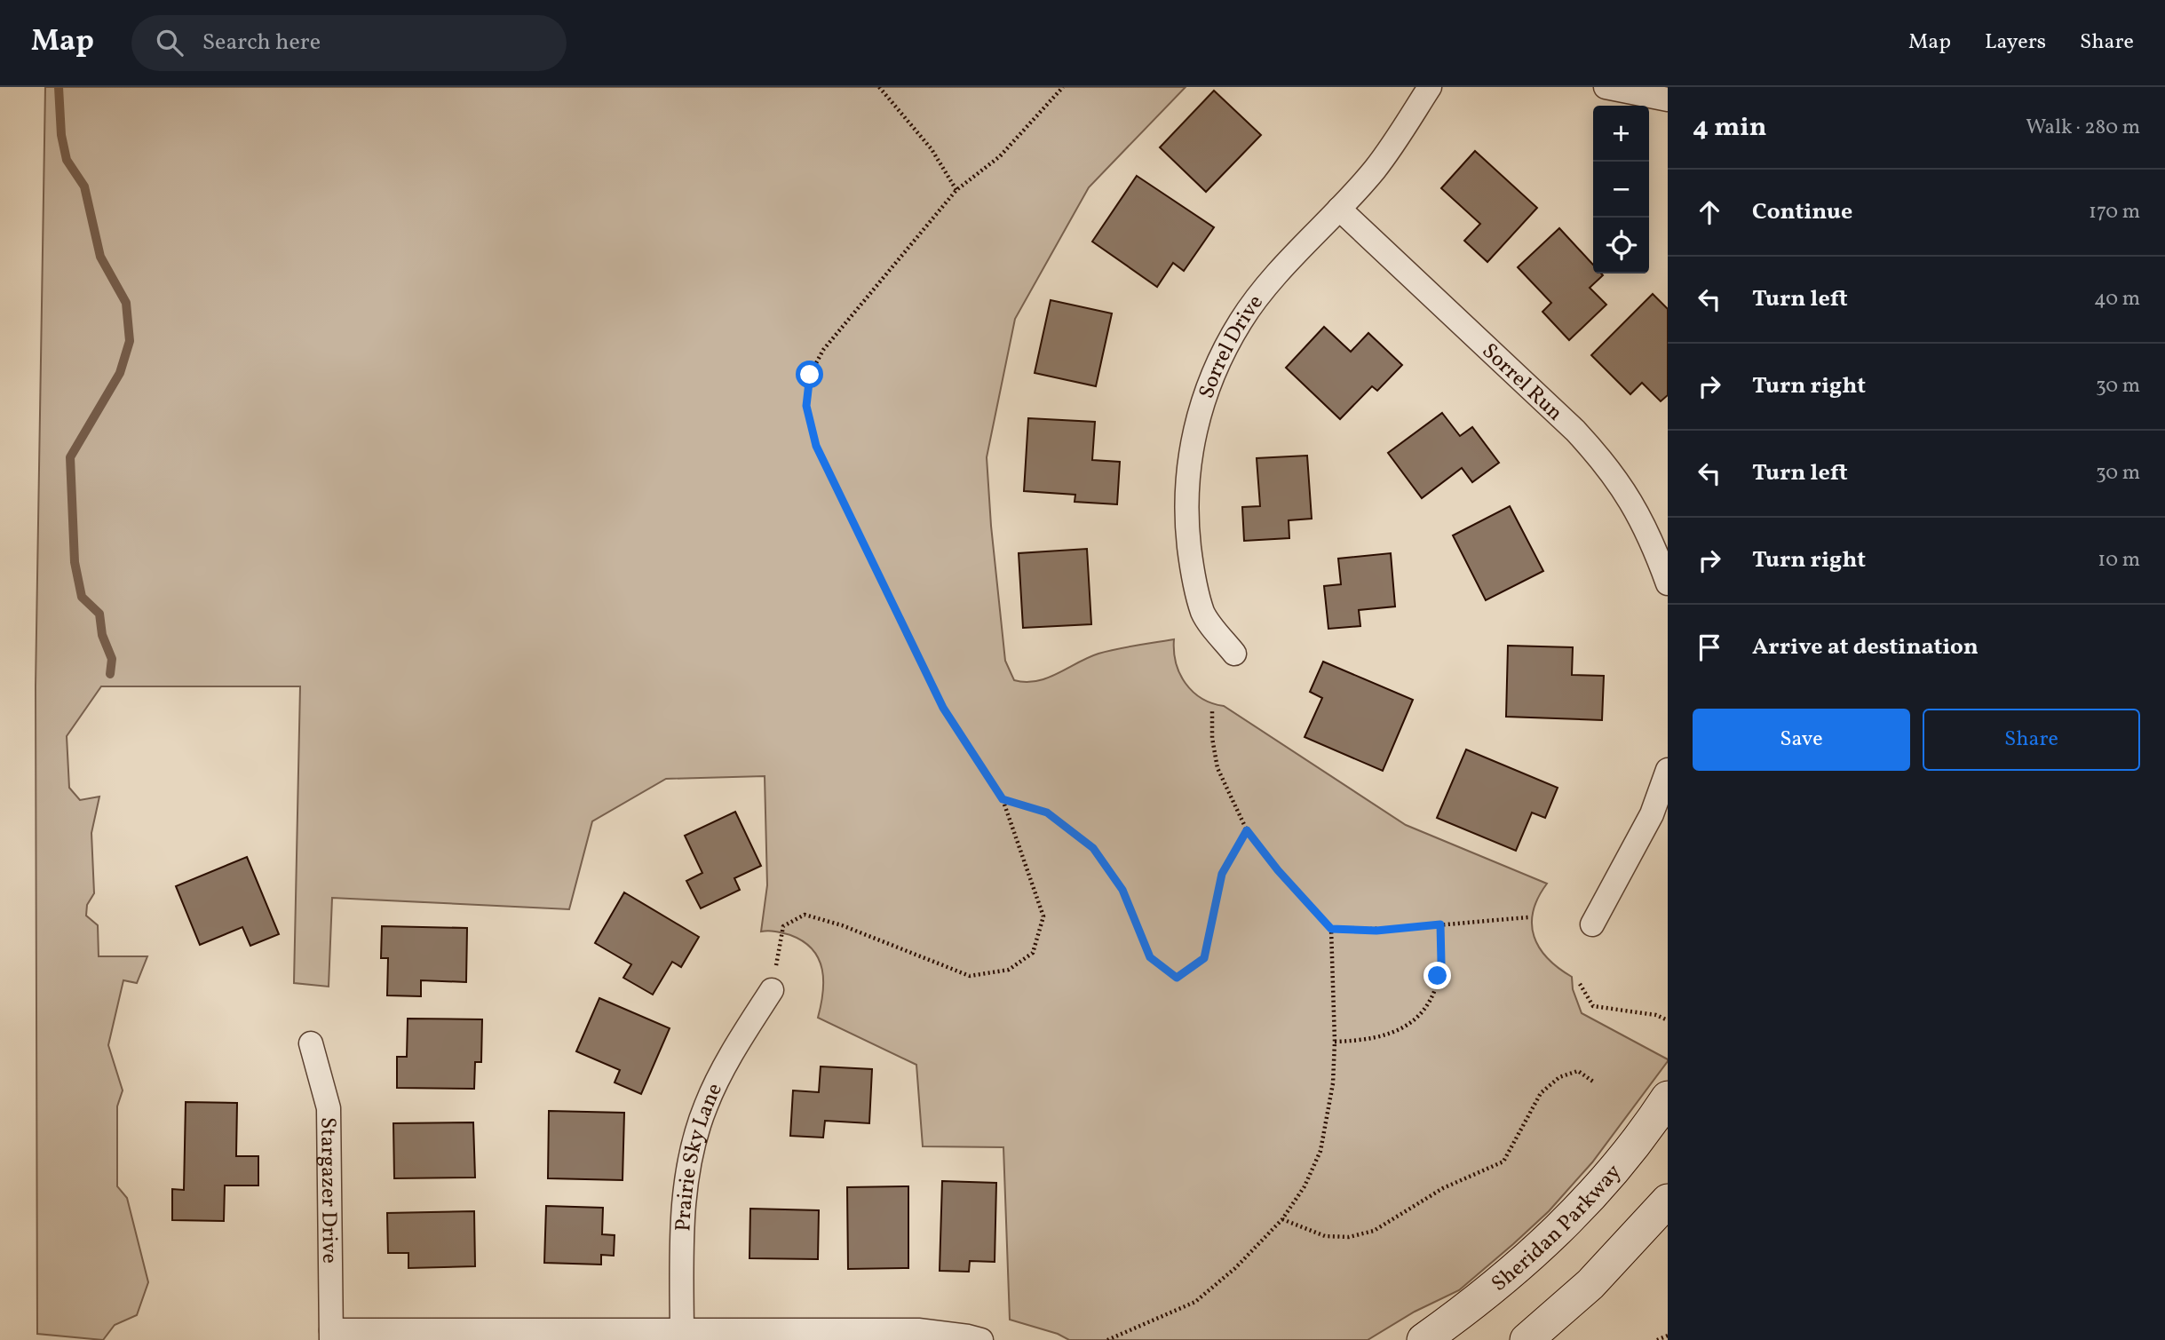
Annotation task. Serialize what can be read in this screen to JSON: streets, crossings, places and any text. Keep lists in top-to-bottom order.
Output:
{
  "streets": {
    "main road": ["Sheridan Parkway"],
    "street": [
      "Sorrel Drive",
      "Sorrel Run",
      "Prairie Sky Lane",
      "Stargazer Drive"
    ]
  },
  "crossings": [
    ["Sorrel Drive", "Sorrel Run"]
  ],
  "page": {
    "header": "Map",
    "search": "Search here",
    "nav": ["Map", "Layers", "Share"],
    "heading": ["4 min", "Walk · 280 m"],
    "map_buttons": ["+", "−"],
    "list": [
      ["Continue", "170 m"],
      ["Turn left", "40 m"],
      ["Turn right", "30 m"],
      ["Turn left", "30 m"],
      ["Turn right", "10 m"],
      "Arrive at destination"
    ],
    "buttons": ["Save", "Share"]
  }
}
